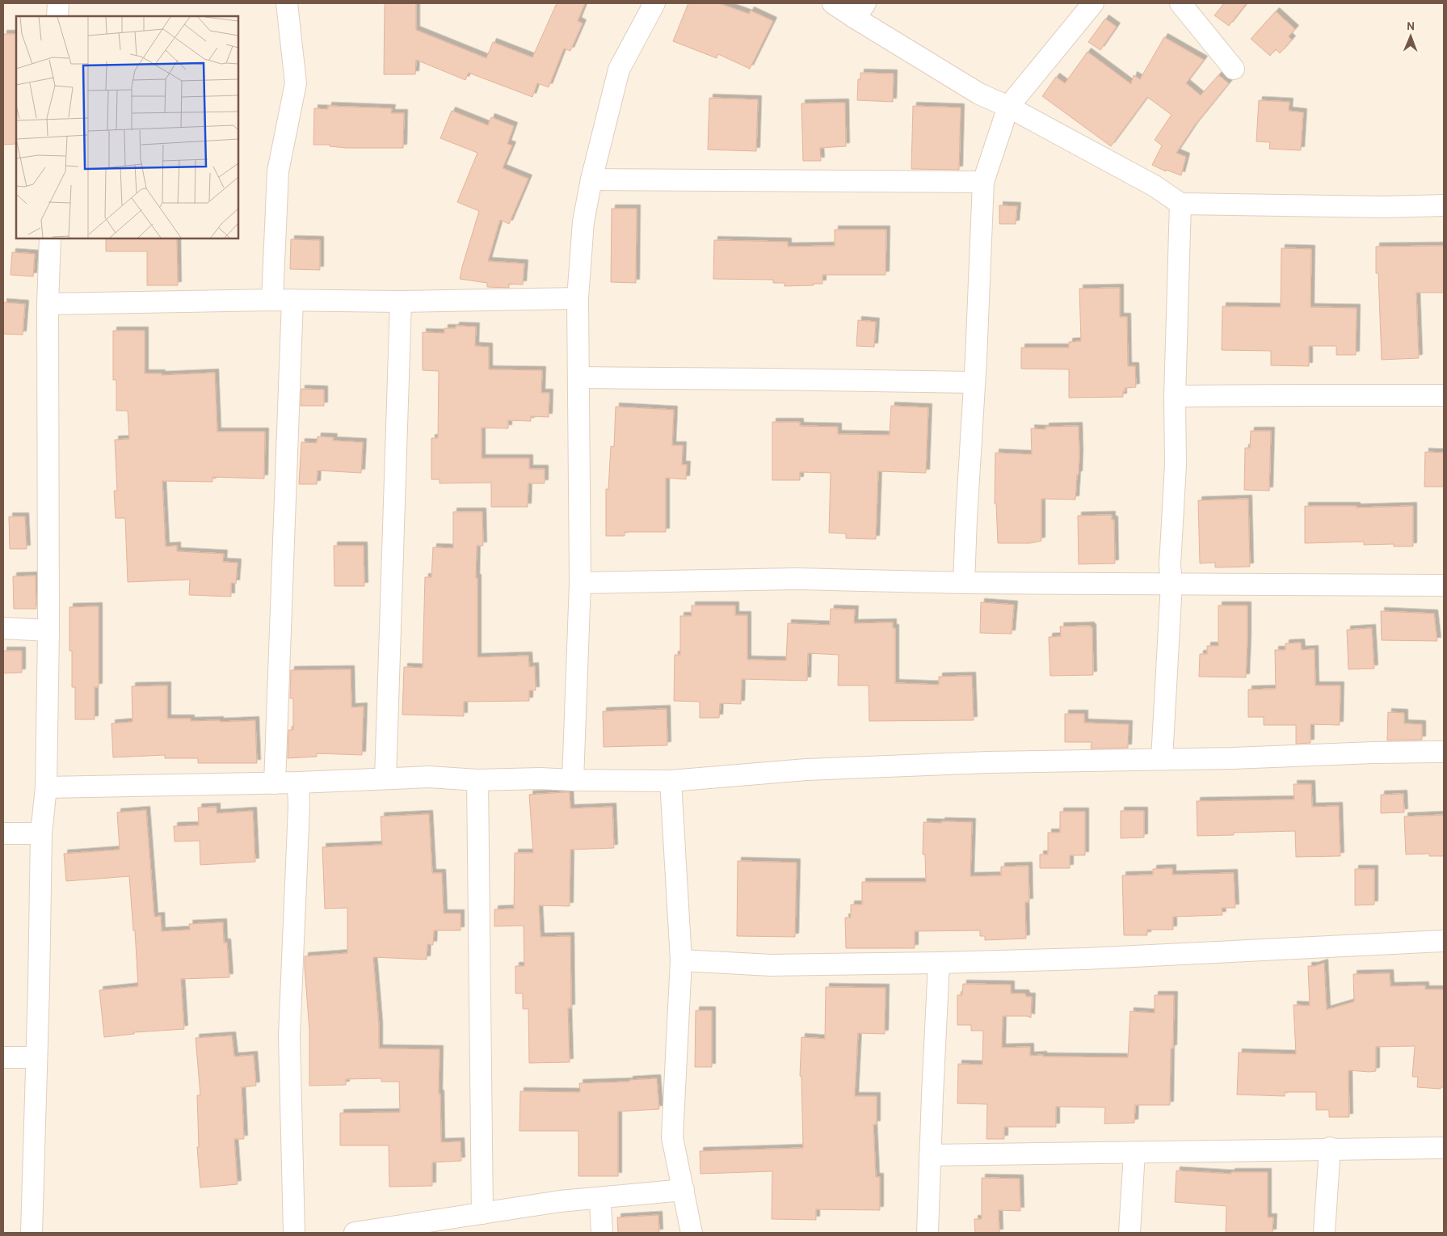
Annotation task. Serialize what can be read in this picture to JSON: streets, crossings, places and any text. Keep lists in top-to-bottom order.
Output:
{
  "north": "top"
}
